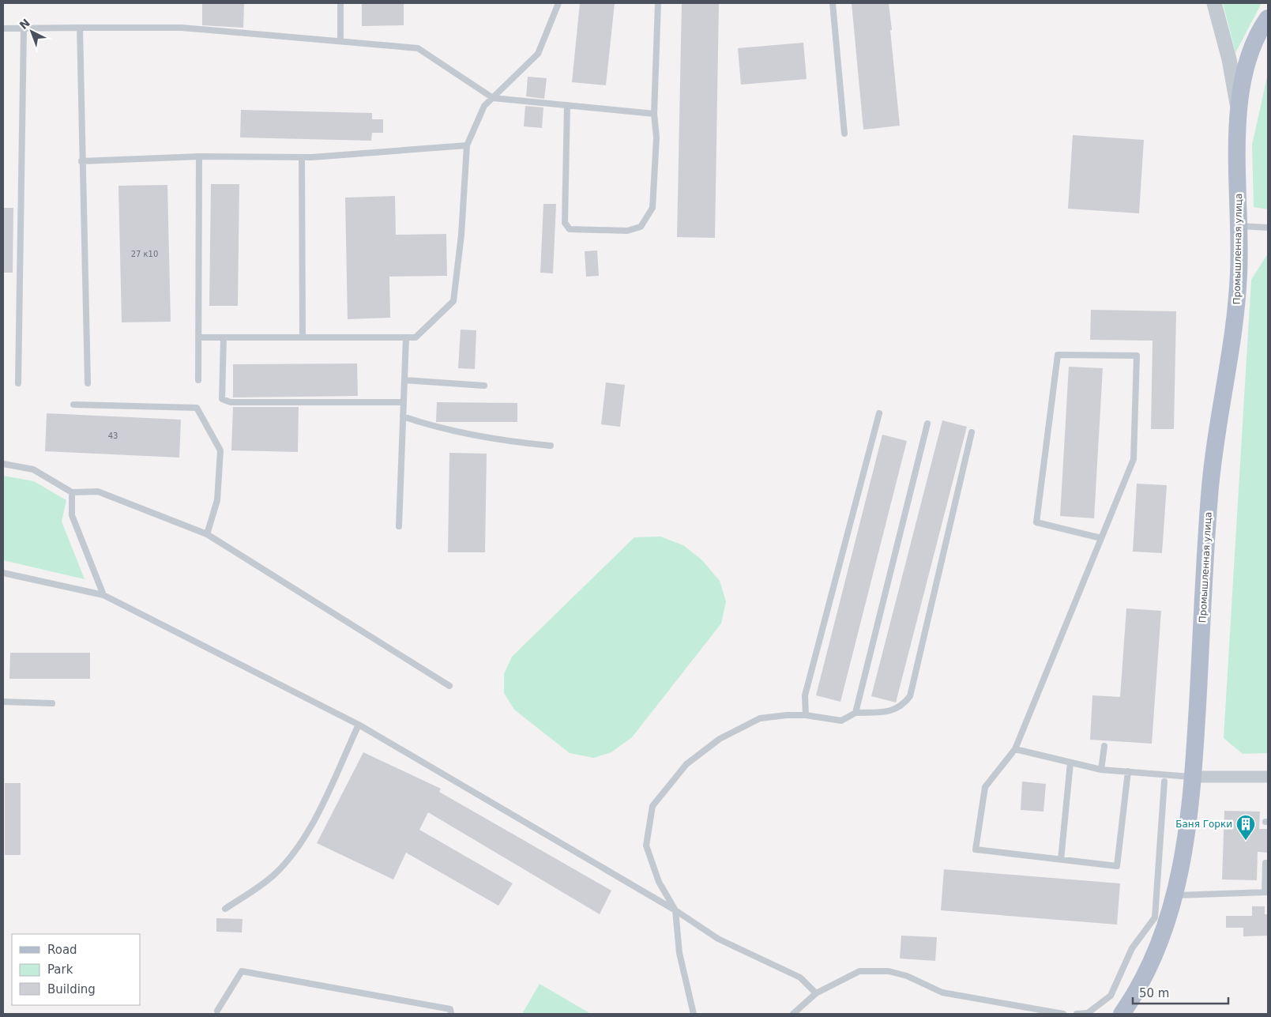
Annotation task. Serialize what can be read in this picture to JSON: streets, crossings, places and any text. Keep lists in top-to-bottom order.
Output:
{
  "streets": {
    "main road": ["Промышленная улица"]
  },
  "places": {
    "building": ["Баня Горки"]
  },
  "house_numbers": ["27 к10", "43"],
  "legend": ["Road", "Park", "Building"],
  "scale_bar": "50 m",
  "north": "top left"
}
